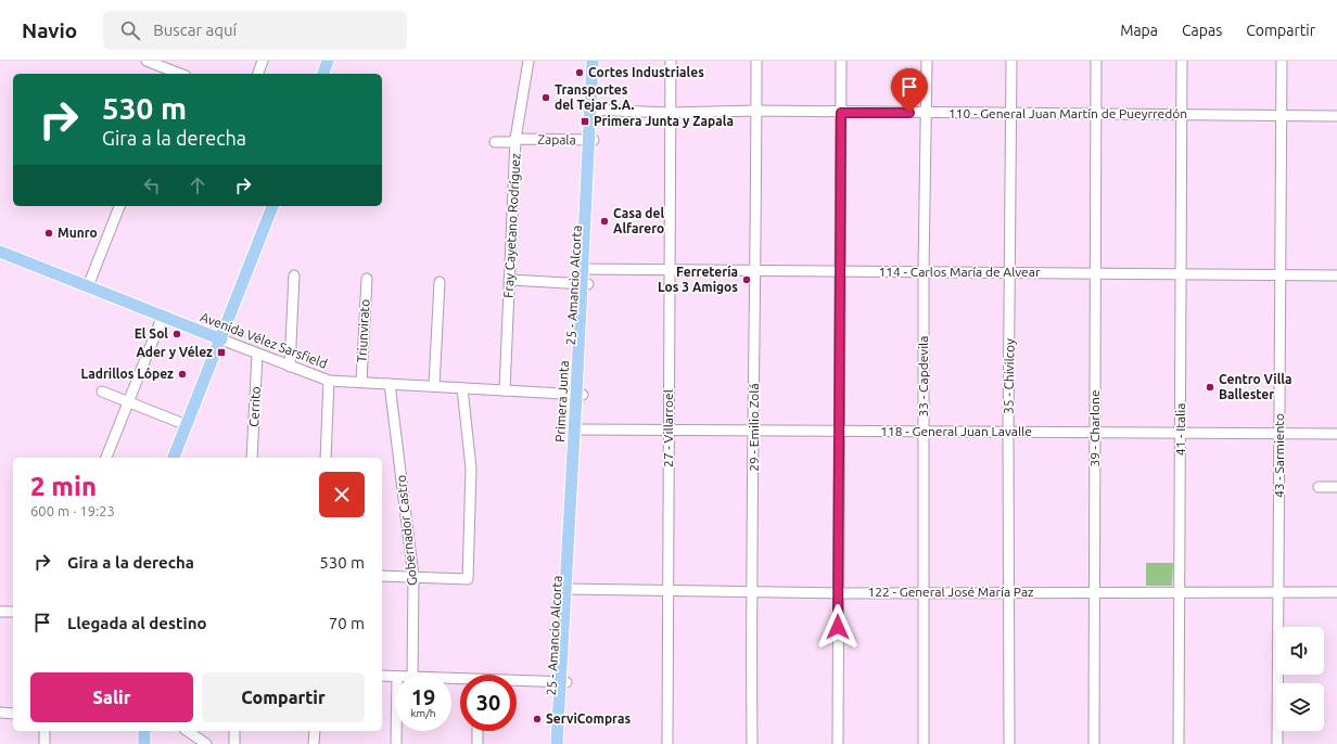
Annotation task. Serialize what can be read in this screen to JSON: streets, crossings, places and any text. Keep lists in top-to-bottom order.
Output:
{
  "streets": {
    "main road": ["25 - Amancio Alcorta", "Avenida Vélez Sarsfield", "Primera Junta"],
    "street": [
      "110 - General Juan Martín de Pueyrredón",
      "Zapala",
      "Fray Cayetano Rodríguez",
      "114 - Carlos María de Alvear",
      "Triunvirato",
      "33 - Capdevila",
      "35 - Chivilcoy",
      "Cerrito",
      "29 - Emilio Zolá",
      "27 - Villarroel",
      "39 - Charlone",
      "41 - Italia",
      "118 - General Juan Lavalle",
      "43 - Sarmiento",
      "Gobernador Castro",
      "122 - General José María Paz"
    ]
  },
  "crossings": [
    ["110 - General Juan Martín de Pueyrredón", "33 - Capdevila"],
    ["110 - General Juan Martín de Pueyrredón", "35 - Chivilcoy"],
    ["110 - General Juan Martín de Pueyrredón", "Primera Junta"],
    ["110 - General Juan Martín de Pueyrredón", "29 - Emilio Zolá"],
    ["110 - General Juan Martín de Pueyrredón", "27 - Villarroel"],
    ["110 - General Juan Martín de Pueyrredón", "39 - Charlone"],
    ["110 - General Juan Martín de Pueyrredón", "41 - Italia"],
    ["110 - General Juan Martín de Pueyrredón", "43 - Sarmiento"],
    ["Zapala", "Fray Cayetano Rodríguez"],
    ["Zapala", "Primera Junta"],
    ["Fray Cayetano Rodríguez", "Avenida Vélez Sarsfield"],
    ["114 - Carlos María de Alvear", "33 - Capdevila"],
    ["114 - Carlos María de Alvear", "35 - Chivilcoy"],
    ["114 - Carlos María de Alvear", "Primera Junta"],
    ["114 - Carlos María de Alvear", "29 - Emilio Zolá"],
    ["114 - Carlos María de Alvear", "27 - Villarroel"],
    ["114 - Carlos María de Alvear", "39 - Charlone"],
    ["114 - Carlos María de Alvear", "41 - Italia"],
    ["114 - Carlos María de Alvear", "43 - Sarmiento"],
    ["25 - Amancio Alcorta", "Primera Junta"],
    ["Triunvirato", "Avenida Vélez Sarsfield"],
    ["Avenida Vélez Sarsfield", "Primera Junta"],
    ["Avenida Vélez Sarsfield", "Cerrito"],
    ["Avenida Vélez Sarsfield", "Gobernador Castro"],
    ["33 - Capdevila", "118 - General Juan Lavalle"],
    ["33 - Capdevila", "122 - General José María Paz"],
    ["35 - Chivilcoy", "118 - General Juan Lavalle"],
    ["35 - Chivilcoy", "122 - General José María Paz"],
    ["Primera Junta", "118 - General Juan Lavalle"],
    ["Primera Junta", "122 - General José María Paz"],
    ["29 - Emilio Zolá", "118 - General Juan Lavalle"],
    ["29 - Emilio Zolá", "122 - General José María Paz"],
    ["27 - Villarroel", "118 - General Juan Lavalle"],
    ["27 - Villarroel", "122 - General José María Paz"],
    ["39 - Charlone", "118 - General Juan Lavalle"],
    ["39 - Charlone", "122 - General José María Paz"],
    ["41 - Italia", "118 - General Juan Lavalle"],
    ["41 - Italia", "122 - General José María Paz"],
    ["118 - General Juan Lavalle", "43 - Sarmiento"],
    ["43 - Sarmiento", "122 - General José María Paz"]
  ],
  "places": {
    "other": [
      "Cortes Industriales",
      "Transportes del Tejar S.A.",
      "Casa del Alfarero",
      "Munro",
      "Ferretería Los 3 Amigos",
      "El Sol",
      "Ladrillos López",
      "Centro Villa Ballester",
      "ServiCompras"
    ],
    "transit": ["Primera Junta y Zapala", "Ader y Vélez"]
  },
  "page": {
    "header": "Navio",
    "search": "Buscar aquí",
    "nav": ["Mapa", "Capas", "Compartir"],
    "turn": ["530 m", "Gira a la derecha"],
    "heading": ["2 min", "600 m · 19:23"],
    "list": [
      {
        "name": "Gira a la derecha",
        "value": "530 m"
      },
      {
        "name": "Llegada al destino",
        "value": "70 m"
      }
    ],
    "buttons": ["Salir", "Compartir"],
    "speed": "19 km/h",
    "limit": "30"
  }
}
